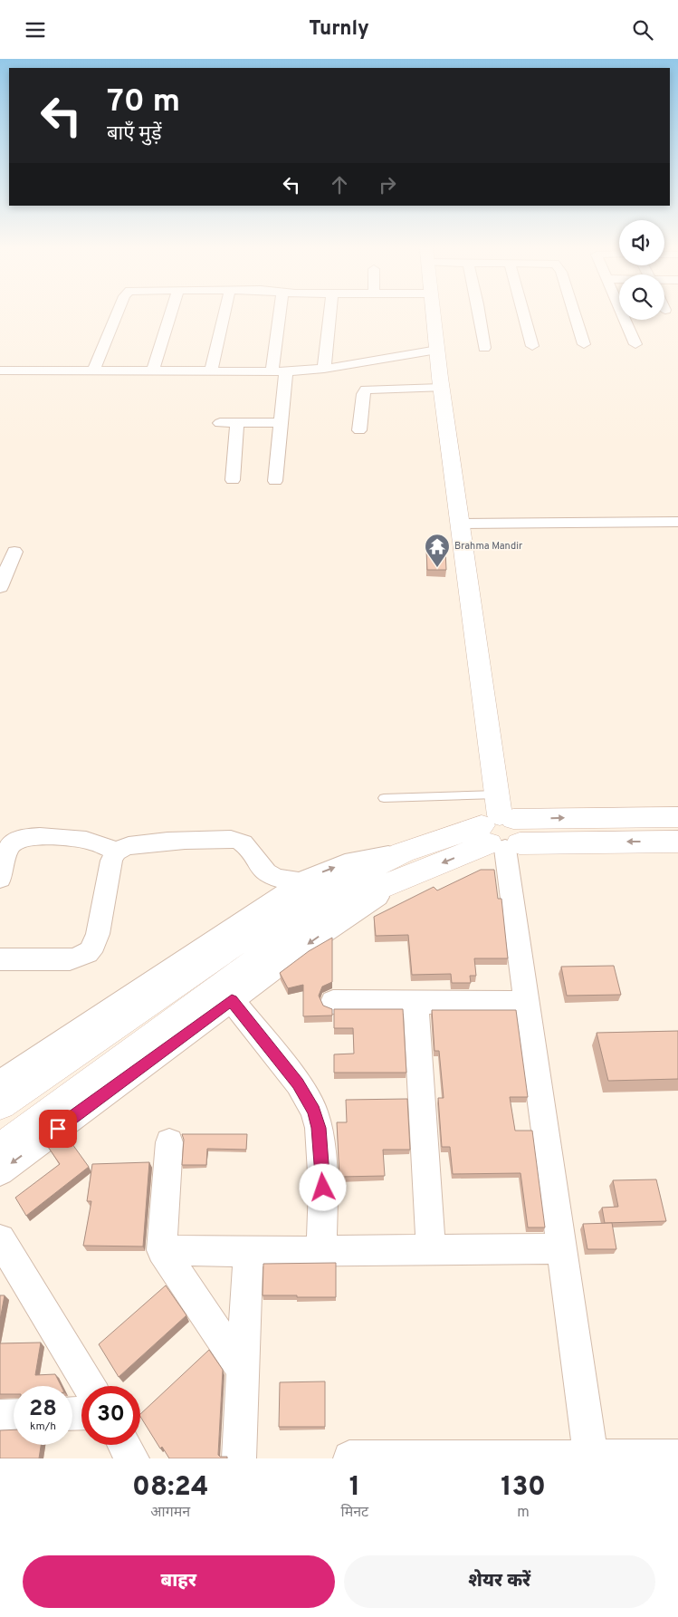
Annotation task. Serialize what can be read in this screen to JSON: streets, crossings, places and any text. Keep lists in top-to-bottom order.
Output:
{
  "places": {
    "temple": ["Brahma Mandir"]
  },
  "page": {
    "header": "Turnly",
    "turn": ["70 m", "बाएँ मुड़ें"],
    "speed": "28 km/h",
    "limit": "30",
    "eta": [
      "08:24",
      "आगमन",
      "1",
      "मिनट",
      "130",
      "m"
    ],
    "buttons": ["बाहर", "शेयर करें"]
  }
}
